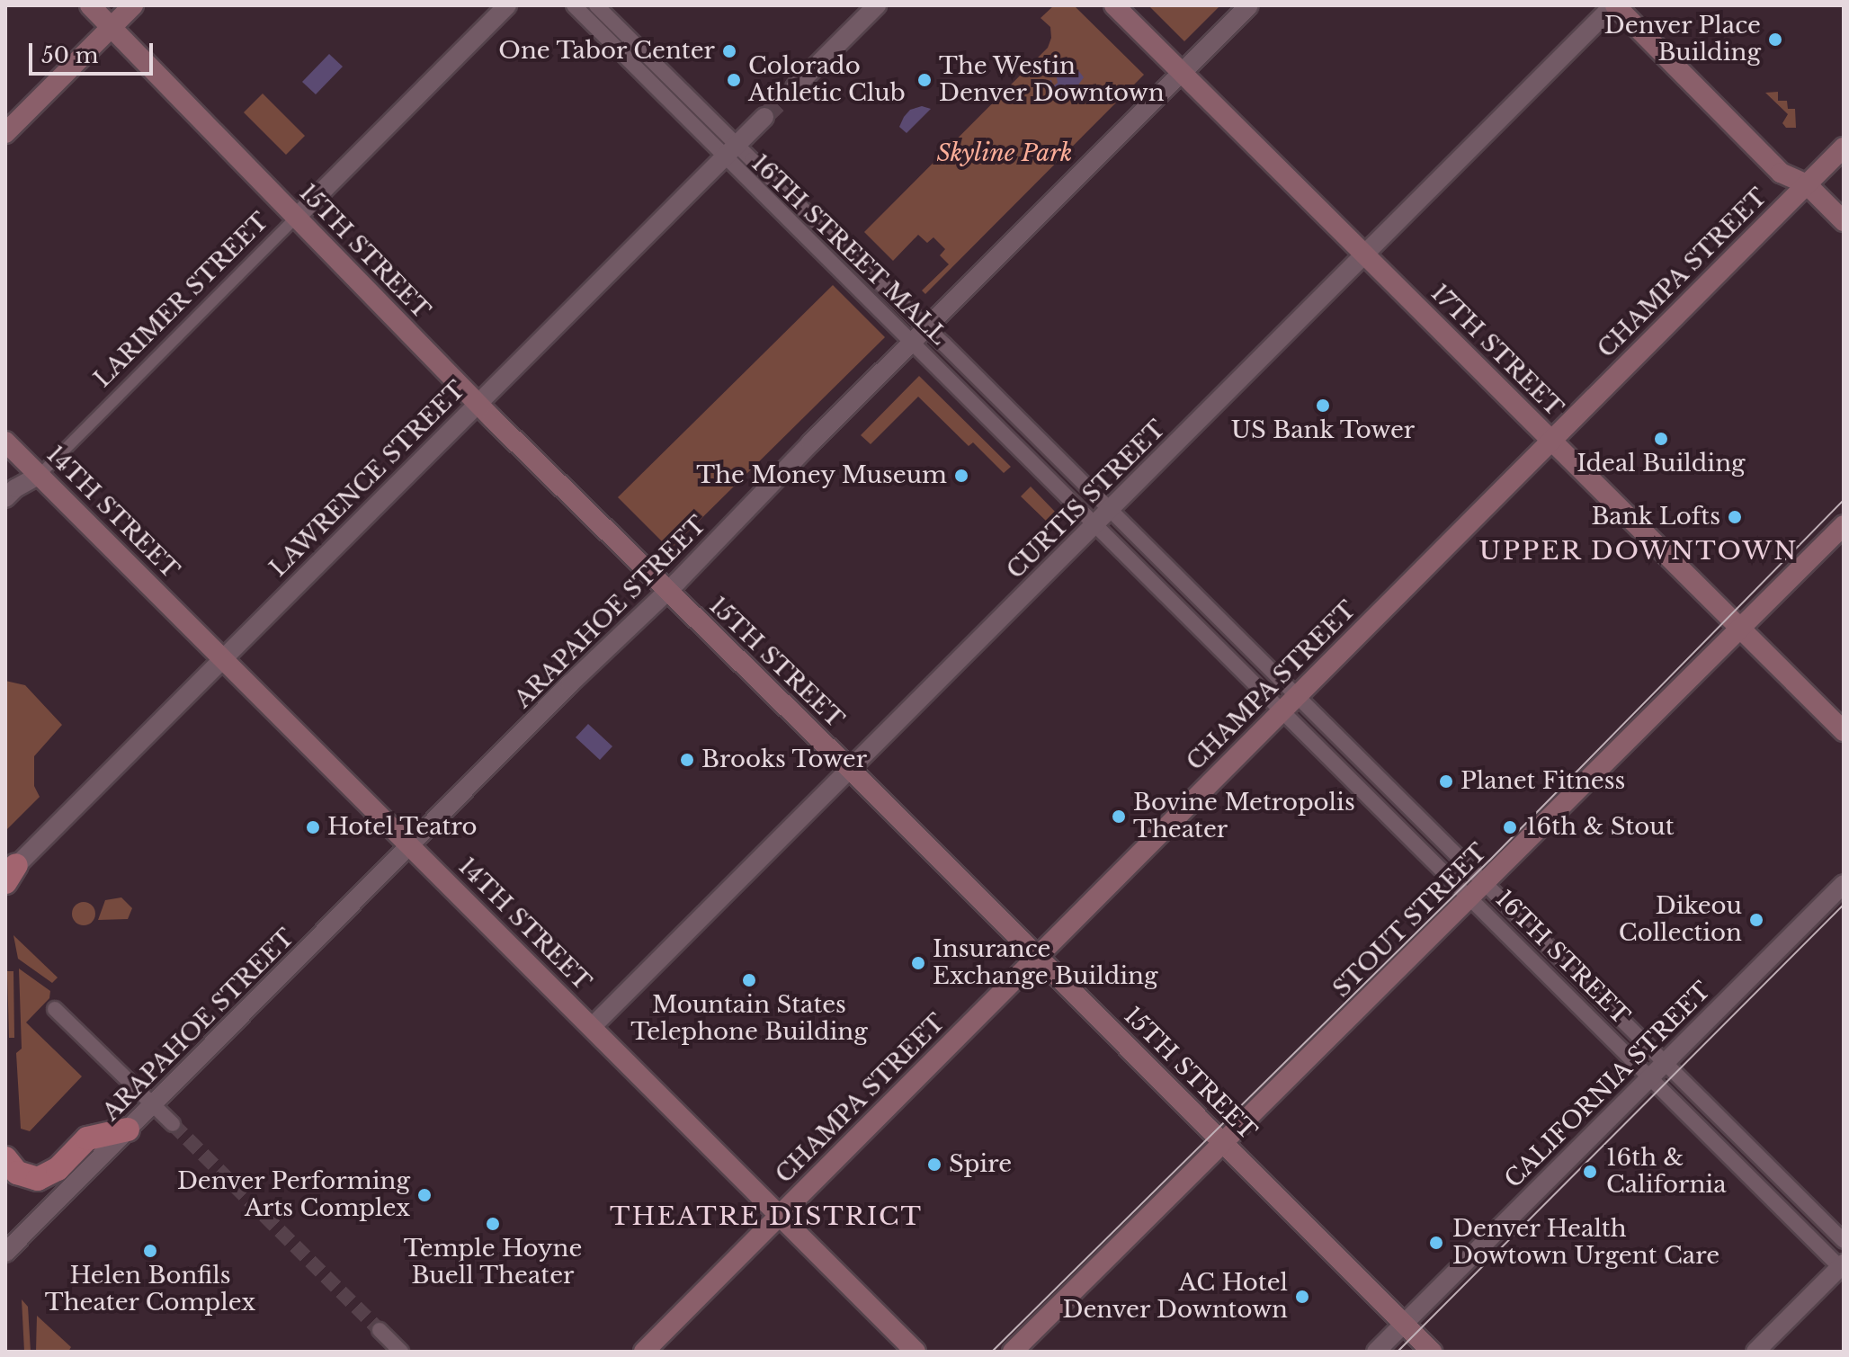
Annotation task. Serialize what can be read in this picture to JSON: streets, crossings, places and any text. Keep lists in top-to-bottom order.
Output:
{
  "streets": {
    "main road": [
      "15TH STREET",
      "CHAMPA STREET",
      "17TH STREET",
      "14TH STREET",
      "STOUT STREET"
    ],
    "street": [
      "16TH STREET MALL",
      "LARIMER STREET",
      "LAWRENCE STREET",
      "CURTIS STREET",
      "ARAPAHOE STREET",
      "16TH STREET",
      "CALIFORNIA STREET"
    ]
  },
  "crossings": [
    ["16TH STREET MALL", "LAWRENCE STREET"],
    ["16TH STREET MALL", "CURTIS STREET"],
    ["16TH STREET MALL", "ARAPAHOE STREET"],
    ["16TH STREET MALL", "16TH STREET"],
    ["15TH STREET", "CHAMPA STREET"],
    ["15TH STREET", "LARIMER STREET"],
    ["15TH STREET", "LAWRENCE STREET"],
    ["15TH STREET", "CURTIS STREET"],
    ["15TH STREET", "ARAPAHOE STREET"],
    ["15TH STREET", "STOUT STREET"],
    ["15TH STREET", "CALIFORNIA STREET"],
    ["CHAMPA STREET", "17TH STREET"],
    ["CHAMPA STREET", "14TH STREET"],
    ["CHAMPA STREET", "16TH STREET"],
    ["LARIMER STREET", "14TH STREET"],
    ["17TH STREET", "CURTIS STREET"],
    ["17TH STREET", "ARAPAHOE STREET"],
    ["17TH STREET", "STOUT STREET"],
    ["LAWRENCE STREET", "14TH STREET"],
    ["CURTIS STREET", "14TH STREET"],
    ["CURTIS STREET", "16TH STREET"],
    ["14TH STREET", "ARAPAHOE STREET"],
    ["STOUT STREET", "16TH STREET"],
    ["16TH STREET", "CALIFORNIA STREET"]
  ],
  "districts": ["UPPER DOWNTOWN", "THEATRE DISTRICT"],
  "parks": ["Skyline Park"],
  "places": [
    "Denver Place Building",
    "One Tabor Center",
    "Colorado Athletic Club",
    "The Westin Denver Downtown",
    "US Bank Tower",
    "Ideal Building",
    "The Money Museum",
    "Bank Lofts",
    "Brooks Tower",
    "Planet Fitness",
    "Bovine Metropolis Theater",
    "Hotel Teatro",
    "16th & Stout",
    "Dikeou Collection",
    "Insurance Exchange Building",
    "Mountain States Telephone Building",
    "Spire",
    "16th & California",
    "Denver Performing Arts Complex",
    "Temple Hoyne Buell Theater",
    "Denver Health Dowtown Urgent Care",
    "Helen Bonfils Theater Complex",
    "AC Hotel Denver Downtown"
  ],
  "scale_bar": "50 m"
}
